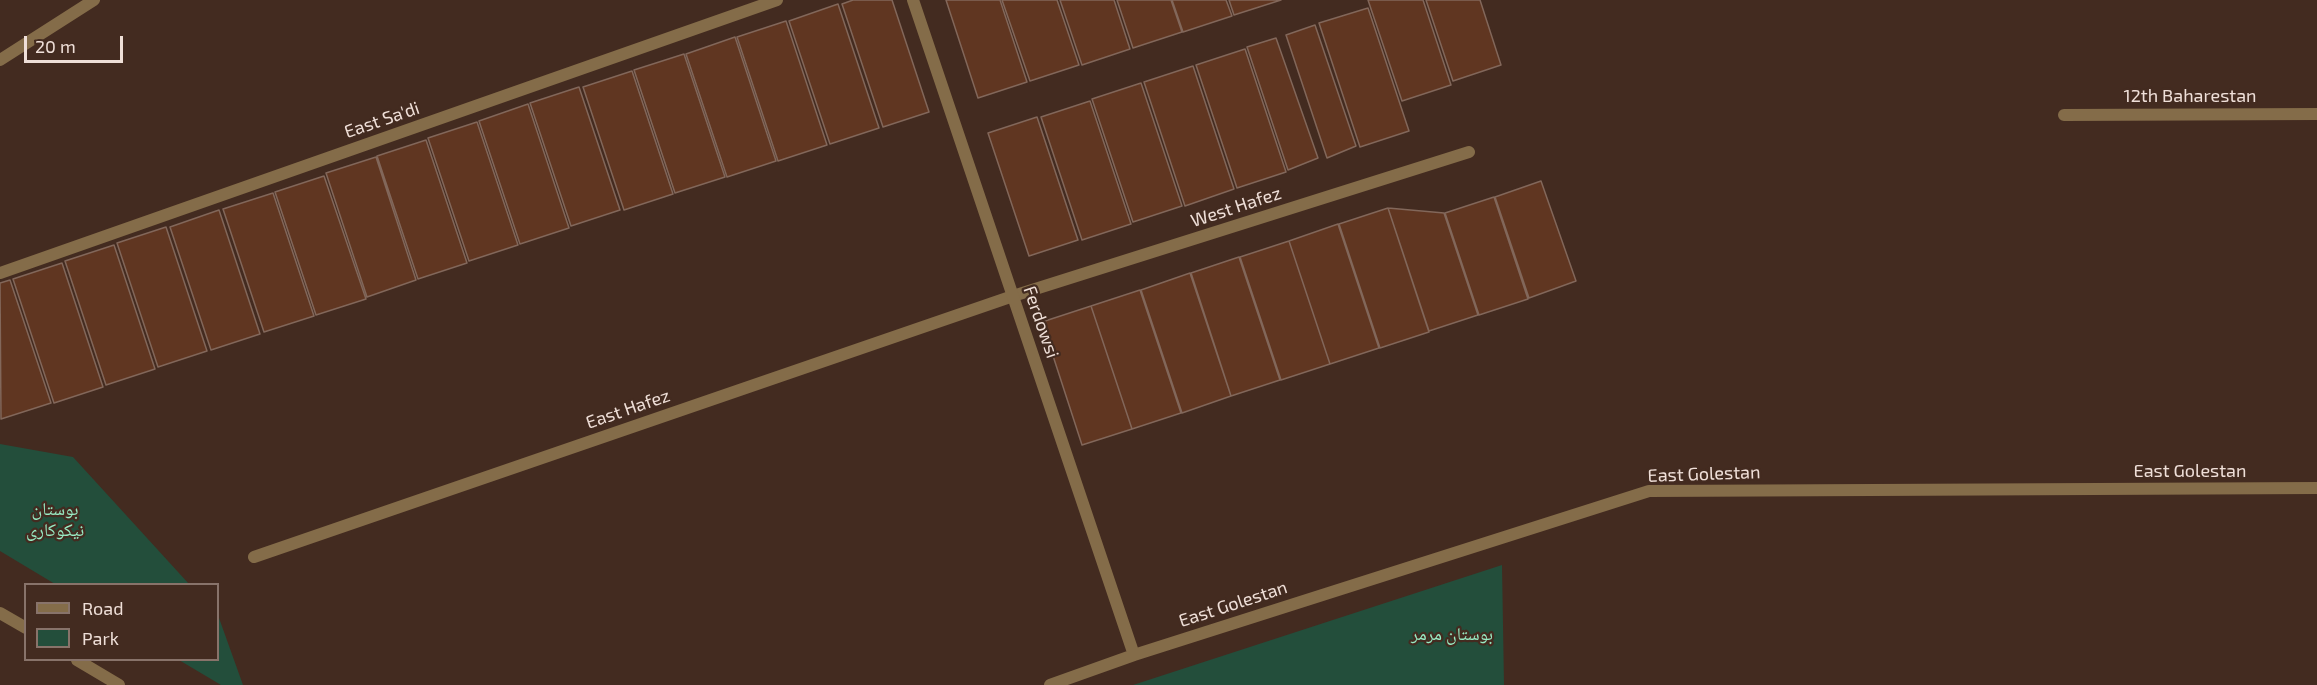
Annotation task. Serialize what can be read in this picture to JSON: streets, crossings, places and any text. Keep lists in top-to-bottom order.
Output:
{
  "streets": {
    "street": [
      "12th Baharestan",
      "East Sa'di",
      "West Hafez",
      "Ferdowsi",
      "East Hafez",
      "East Golestan"
    ]
  },
  "crossings": [
    ["West Hafez", "Ferdowsi"],
    ["West Hafez", "East Hafez"],
    ["Ferdowsi", "East Hafez"],
    ["Ferdowsi", "East Golestan"]
  ],
  "parks": ["بوستان نیکوکاری", "بوستان مرمر"],
  "legend": ["Road", "Park"],
  "scale_bar": "20 m"
}
